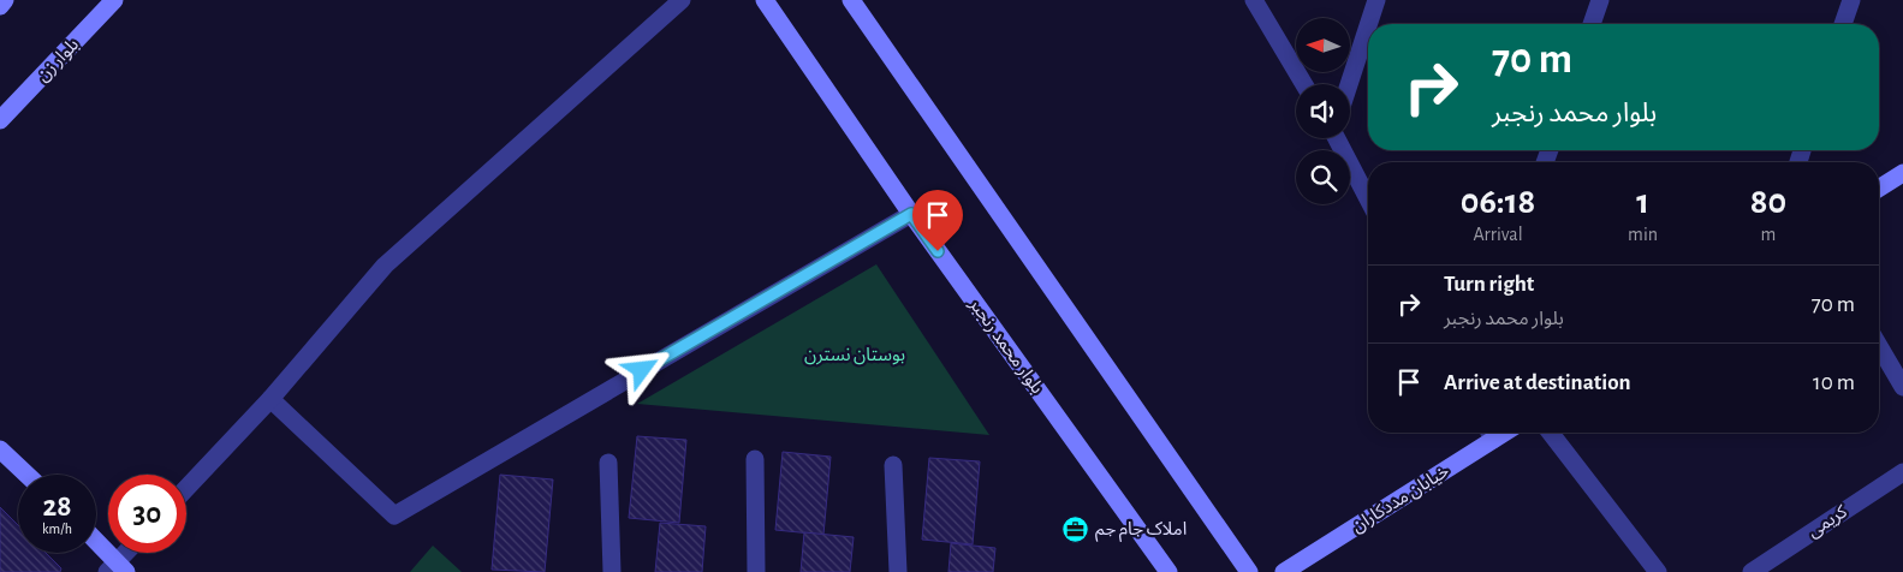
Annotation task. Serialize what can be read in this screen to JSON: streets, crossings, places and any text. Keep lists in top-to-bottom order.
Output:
{
  "streets": {
    "street": [
      "بلوار زن",
      "بلوار محمد رنجبر",
      "خیابان مددکاران",
      "کریمی"
    ]
  },
  "parks": ["بوستان نسترن"],
  "places": {
    "office": ["املاک جام جم"]
  },
  "north": "left",
  "page": {
    "turn": ["70 m", "بلوار محمد رنجبر"],
    "eta": [
      "06:18",
      "Arrival",
      "1",
      "min",
      "80",
      "m"
    ],
    "list": [
      {
        "name": "Turn right",
        "note": "بلوار محمد رنجبر",
        "value": "70 m"
      },
      {
        "name": "Arrive at destination",
        "value": "10 m"
      }
    ],
    "speed": "28 km/h",
    "limit": "30"
  }
}
